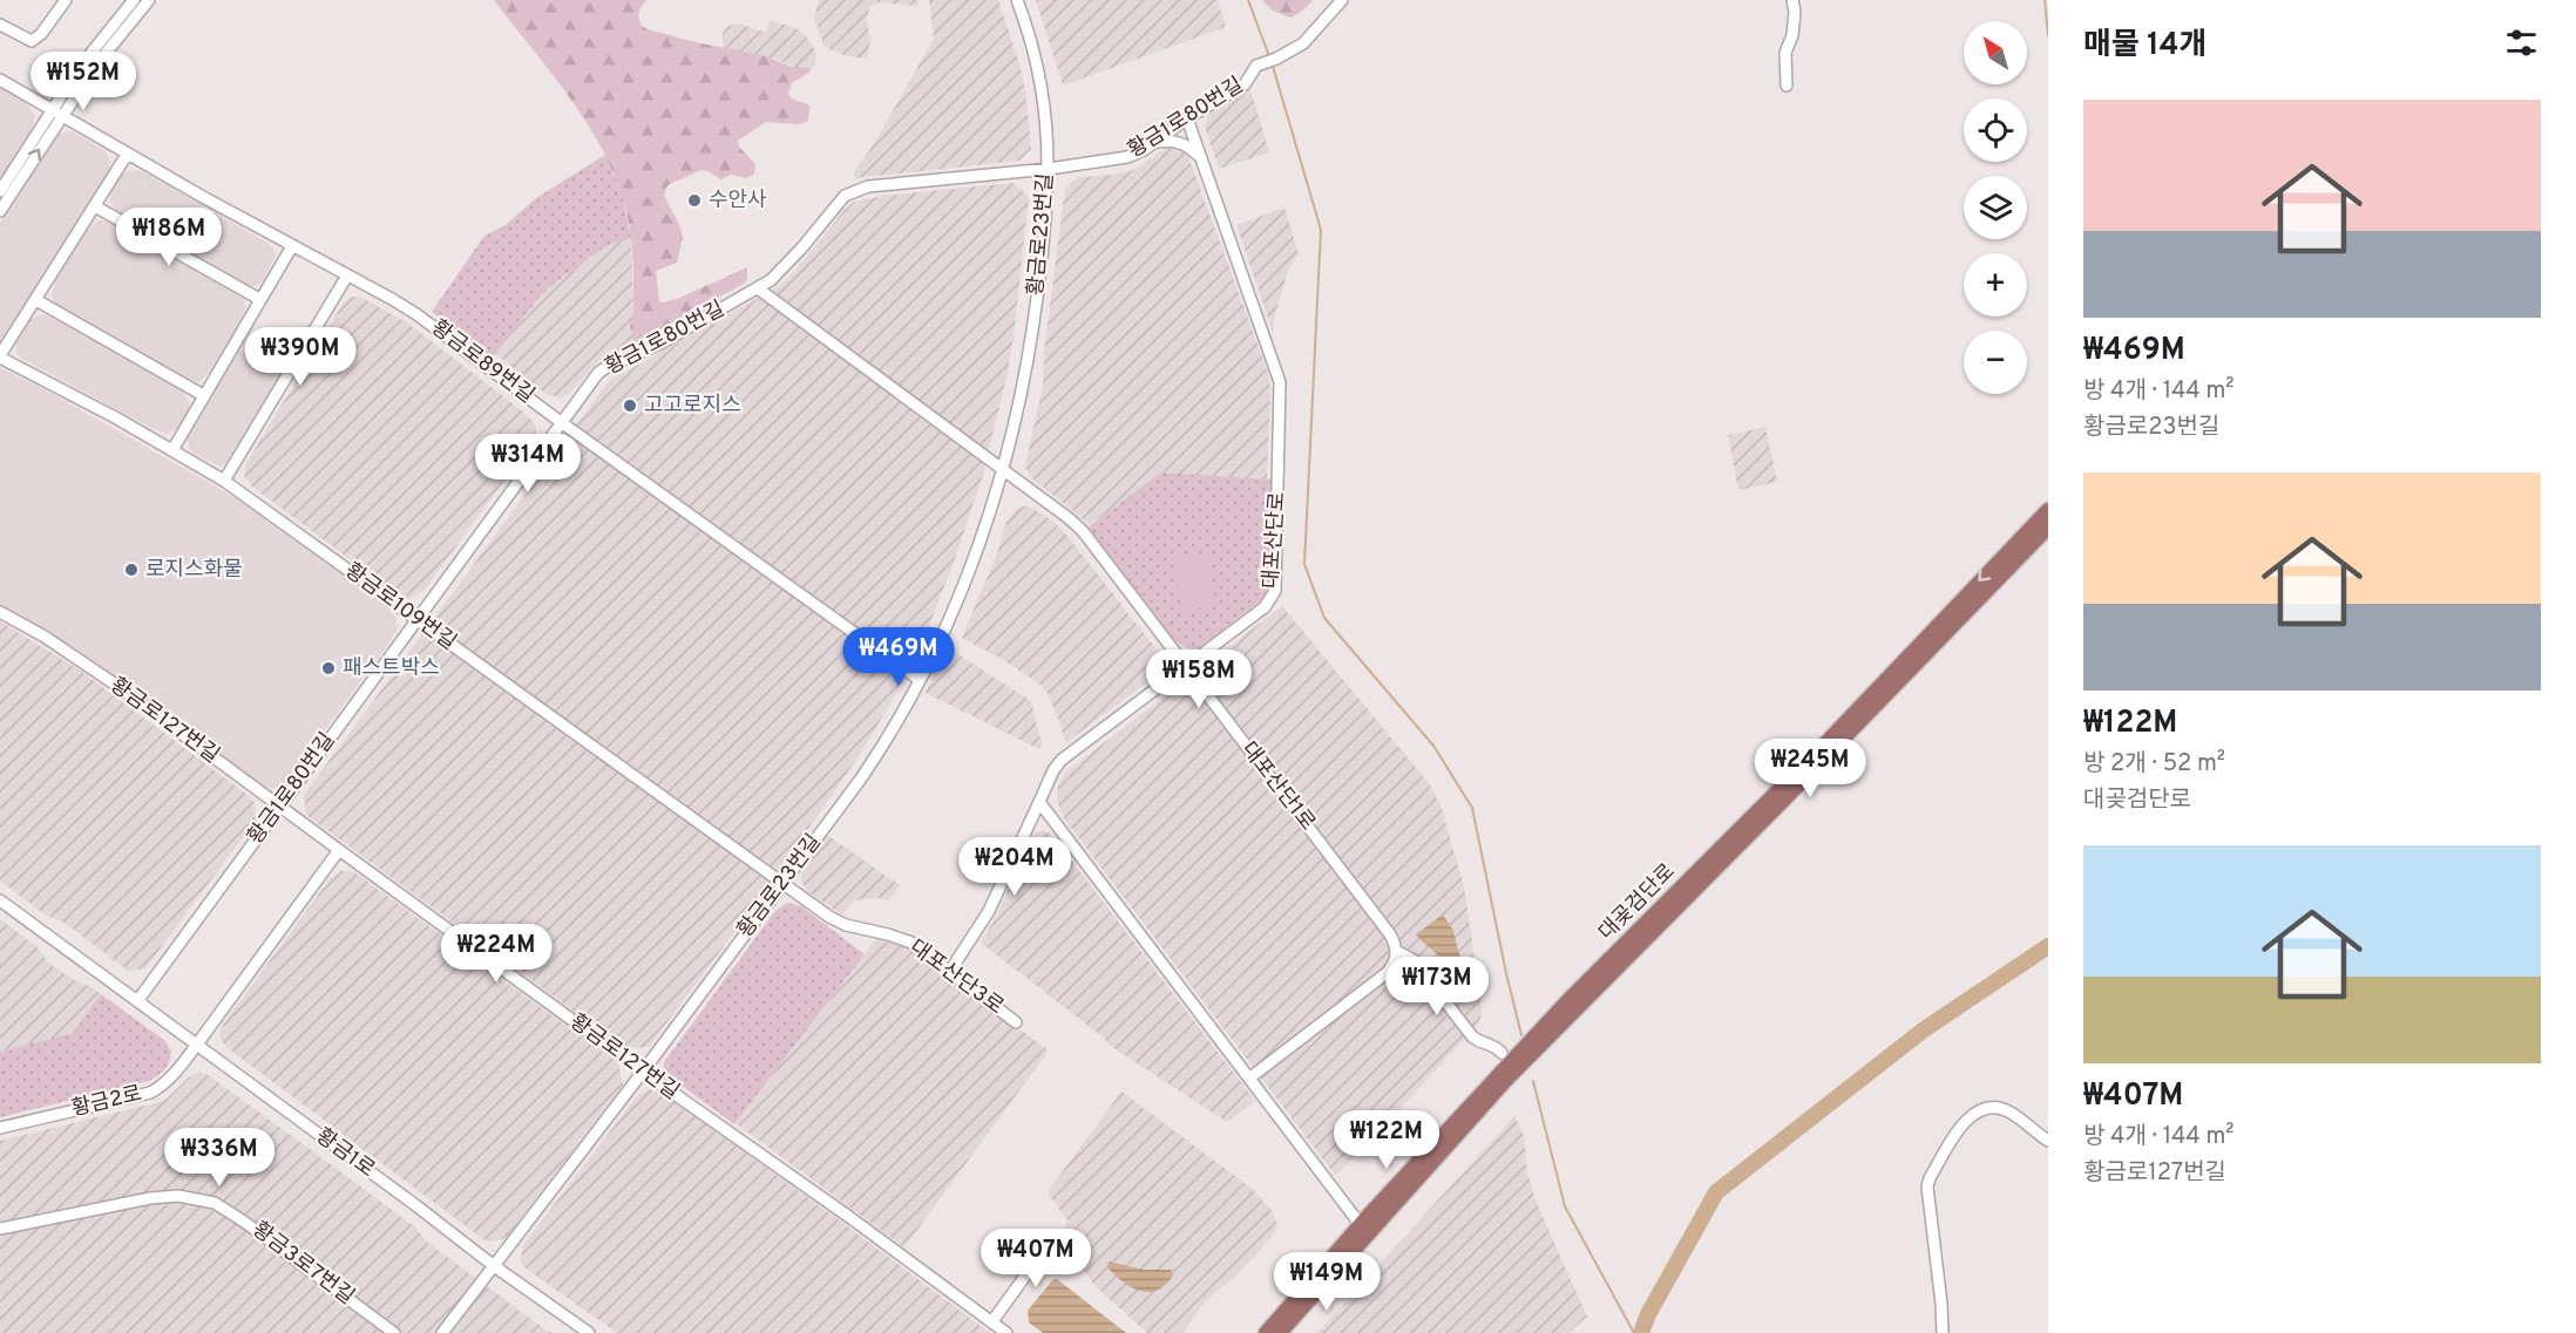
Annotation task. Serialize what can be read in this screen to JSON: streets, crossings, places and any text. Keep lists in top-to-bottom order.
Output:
{
  "streets": {
    "main road": ["대곶검단로"],
    "street": [
      "황금1로80번길",
      "황금로23번길",
      "황금로89번길",
      "대포산단로",
      "황금로109번길",
      "황금로127번길",
      "대포산단1로",
      "대포산단3로",
      "황금2로",
      "황금1로",
      "황금3로7번길"
    ]
  },
  "crossings": [
    ["황금1로80번길", "황금로23번길"],
    ["황금1로80번길", "황금로89번길"],
    ["황금1로80번길", "대포산단로"],
    ["황금1로80번길", "황금로109번길"],
    ["황금1로80번길", "황금로127번길"],
    ["황금1로80번길", "황금1로"],
    ["황금로23번길", "황금로89번길"],
    ["황금로23번길", "황금로109번길"],
    ["황금로23번길", "황금로127번길"],
    ["황금로23번길", "대포산단1로"],
    ["황금로23번길", "대포산단3로"],
    ["황금로23번길", "황금1로"],
    ["대포산단로", "대포산단1로"],
    ["대포산단로", "대포산단3로"],
    ["황금로109번길", "대포산단3로"],
    ["황금로127번길", "황금2로"],
    ["황금2로", "황금1로"]
  ],
  "places": [
    "수안사",
    "고고로지스",
    "로지스화물",
    "패스트박스"
  ],
  "north": "top left",
  "page": {
    "heading": "매물 14개",
    "map_buttons": ["+", "−"],
    "price": [
      "₩152M",
      "₩186M",
      "₩390M",
      "₩314M",
      "₩469M",
      "₩158M",
      "₩245M",
      "₩204M",
      "₩224M",
      "₩173M",
      "₩122M",
      "₩336M",
      "₩407M",
      "₩149M"
    ],
    "list": [
      {
        "name": "₩469M",
        "note": "방 4개 · 144 m² · 황금로23번길"
      },
      {
        "name": "₩122M",
        "note": "방 2개 · 52 m² · 대곶검단로"
      },
      {
        "name": "₩407M",
        "note": "방 4개 · 144 m² · 황금로127번길"
      }
    ]
  }
}
